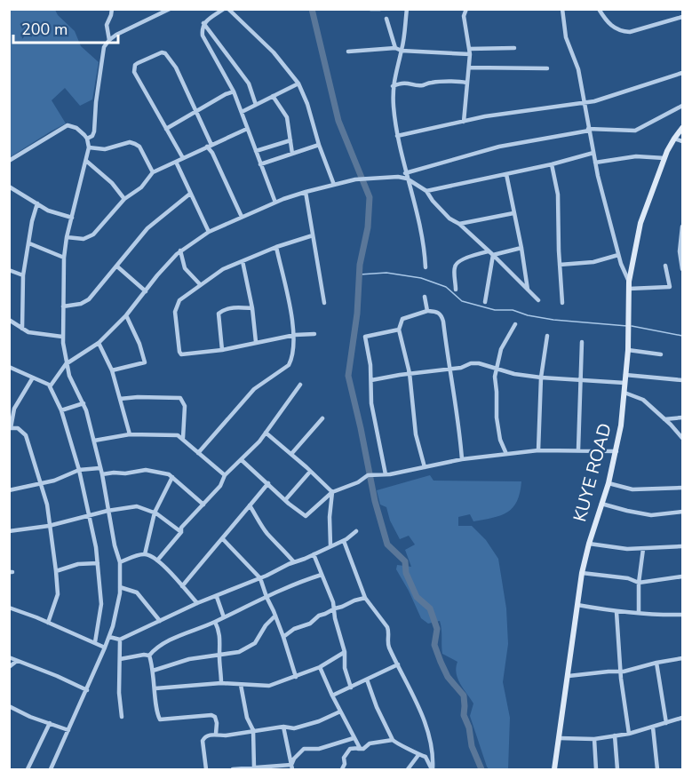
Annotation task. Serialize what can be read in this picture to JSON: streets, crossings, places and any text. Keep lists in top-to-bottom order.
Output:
{
  "streets": {
    "street": ["KUYE ROAD"]
  },
  "scale_bar": "200 m"
}
